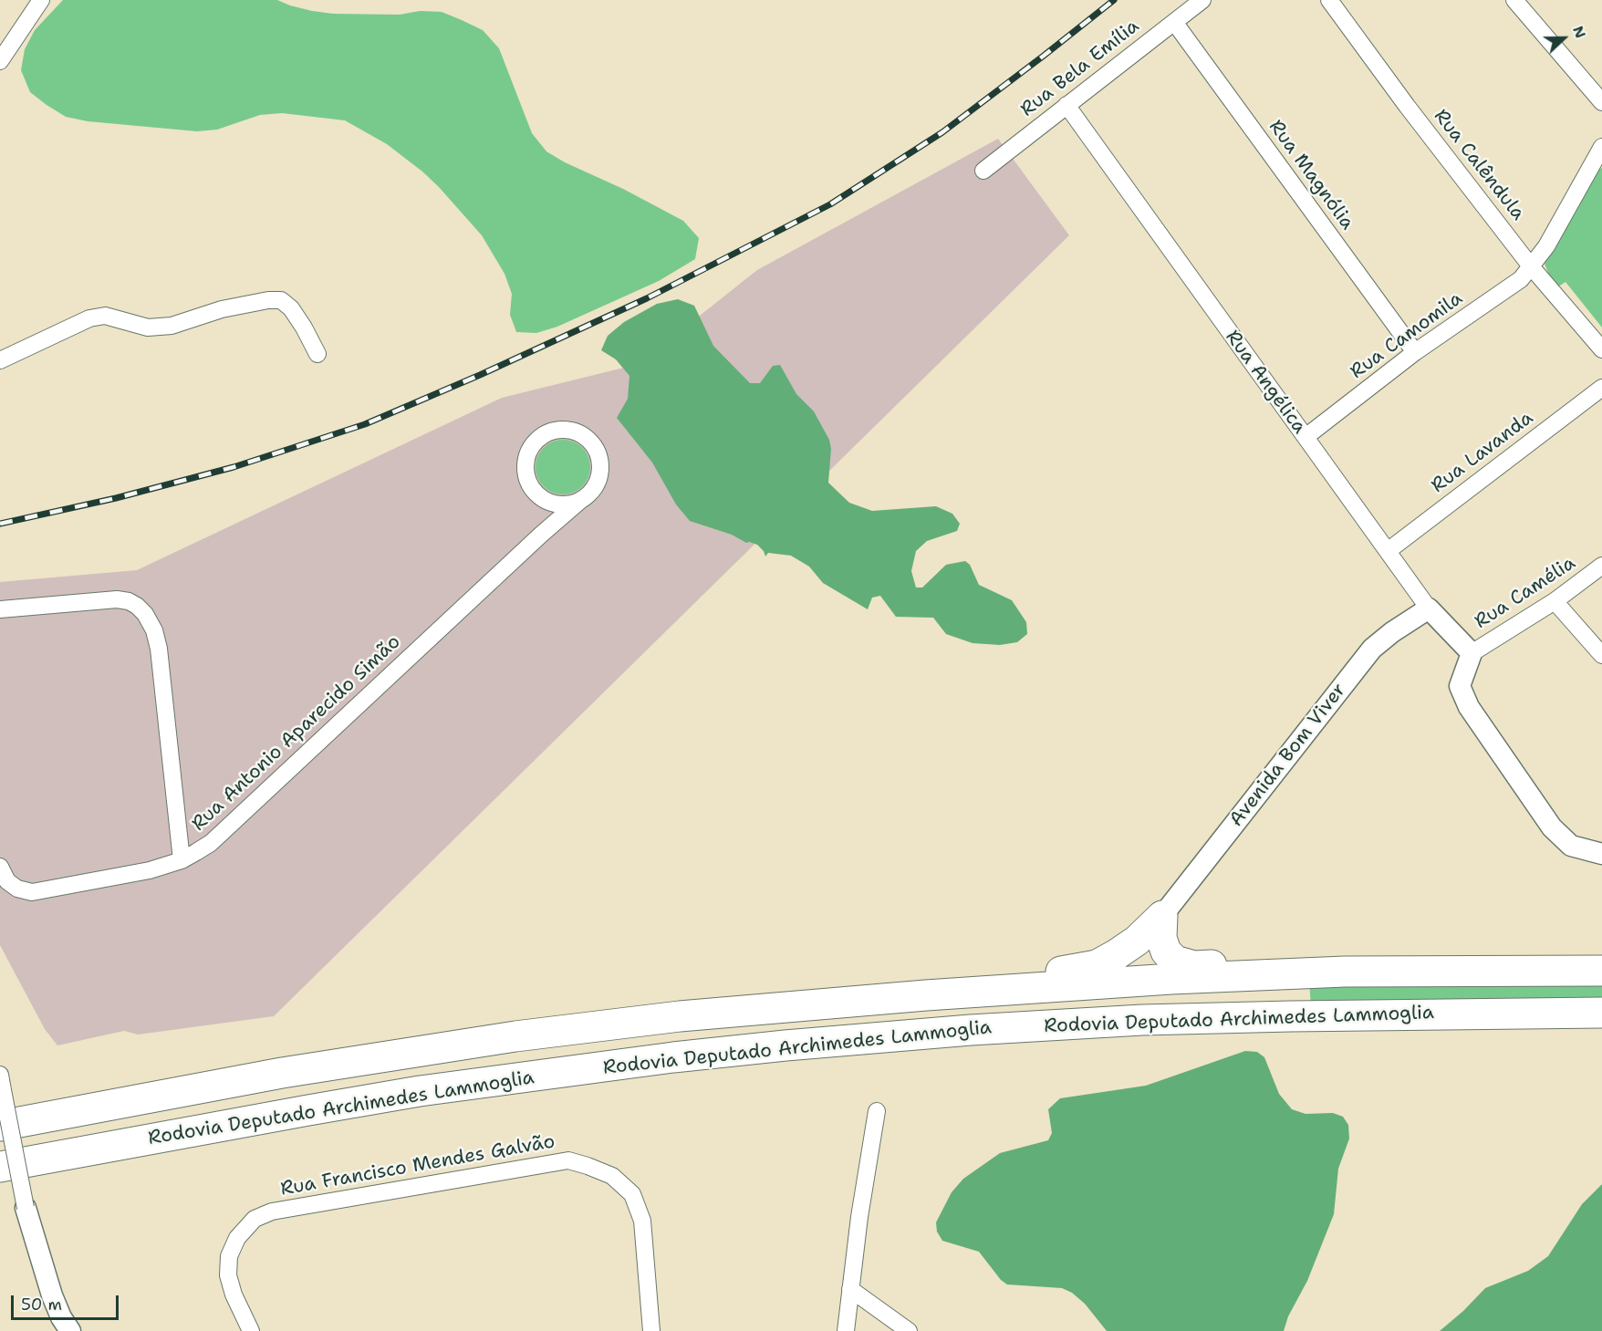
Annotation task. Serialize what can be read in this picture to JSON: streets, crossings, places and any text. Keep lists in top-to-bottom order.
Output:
{
  "streets": {
    "highway": ["Rodovia Deputado Archimedes Lammoglia"],
    "street": [
      "Rua Bela Emília",
      "Rua Calêndula",
      "Rua Magnólia",
      "Rua Camomila",
      "Rua Angélica",
      "Rua Lavanda",
      "Rua Camélia",
      "Rua Antonio Aparecido Simão",
      "Avenida Bom Viver",
      "Rua Francisco Mendes Galvão"
    ]
  },
  "crossings": [
    ["Rua Bela Emília", "Rua Magnólia"],
    ["Rua Bela Emília", "Rua Angélica"],
    ["Rua Calêndula", "Rua Camomila"],
    ["Rua Magnólia", "Rua Camomila"],
    ["Rua Camomila", "Rua Angélica"],
    ["Rua Angélica", "Rua Lavanda"],
    ["Rua Angélica", "Rua Camélia"],
    ["Rua Angélica", "Avenida Bom Viver"]
  ],
  "scale_bar": "50 m",
  "north": "right"
}
